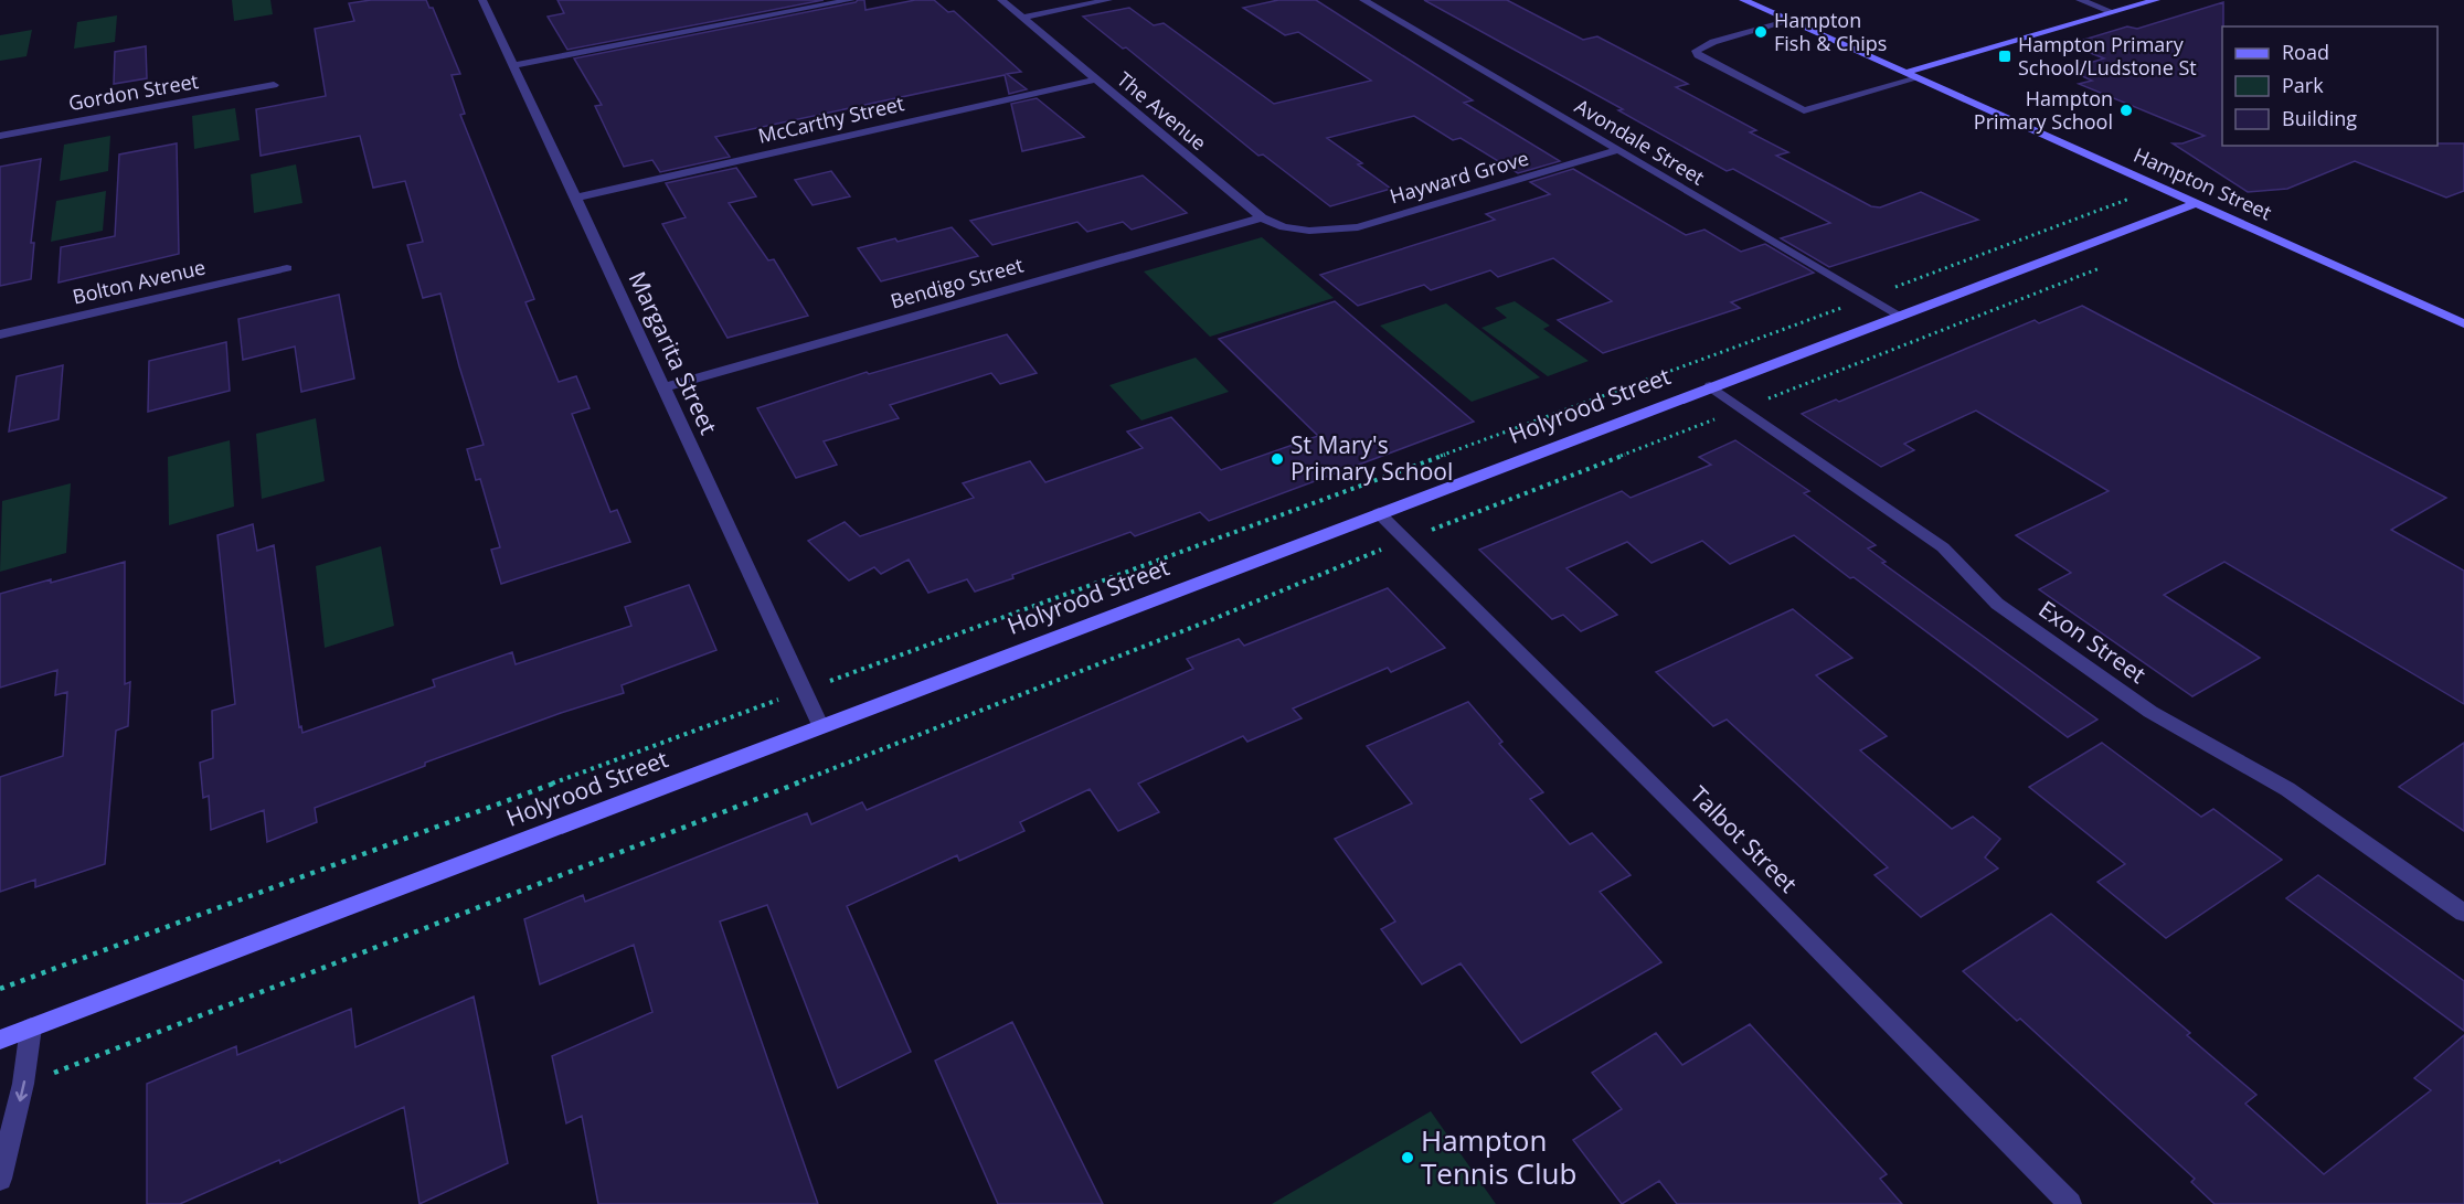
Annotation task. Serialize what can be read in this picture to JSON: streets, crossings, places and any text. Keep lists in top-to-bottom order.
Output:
{
  "streets": {
    "street": [
      "Gordon Street",
      "The Avenue",
      "McCarthy Street",
      "Avondale Street",
      "Hayward Grove",
      "Hampton Street",
      "Bolton Avenue",
      "Bendigo Street",
      "Margarita Street",
      "Holyrood Street",
      "Exon Street",
      "Talbot Street"
    ]
  },
  "crossings": [
    ["The Avenue", "McCarthy Street"],
    ["The Avenue", "Hayward Grove"],
    ["The Avenue", "Bendigo Street"],
    ["McCarthy Street", "Margarita Street"],
    ["Avondale Street", "Hayward Grove"],
    ["Avondale Street", "Holyrood Street"],
    ["Hampton Street", "Holyrood Street"],
    ["Bendigo Street", "Margarita Street"],
    ["Margarita Street", "Holyrood Street"],
    ["Holyrood Street", "Exon Street"],
    ["Holyrood Street", "Talbot Street"]
  ],
  "places": {
    "other": [
      "Hampton Fish & Chips",
      "Hampton Primary School",
      "St Mary's Primary School",
      "Hampton Tennis Club"
    ],
    "transit": ["Hampton Primary School/Ludstone St"]
  },
  "legend": ["Road", "Park", "Building"]
}
